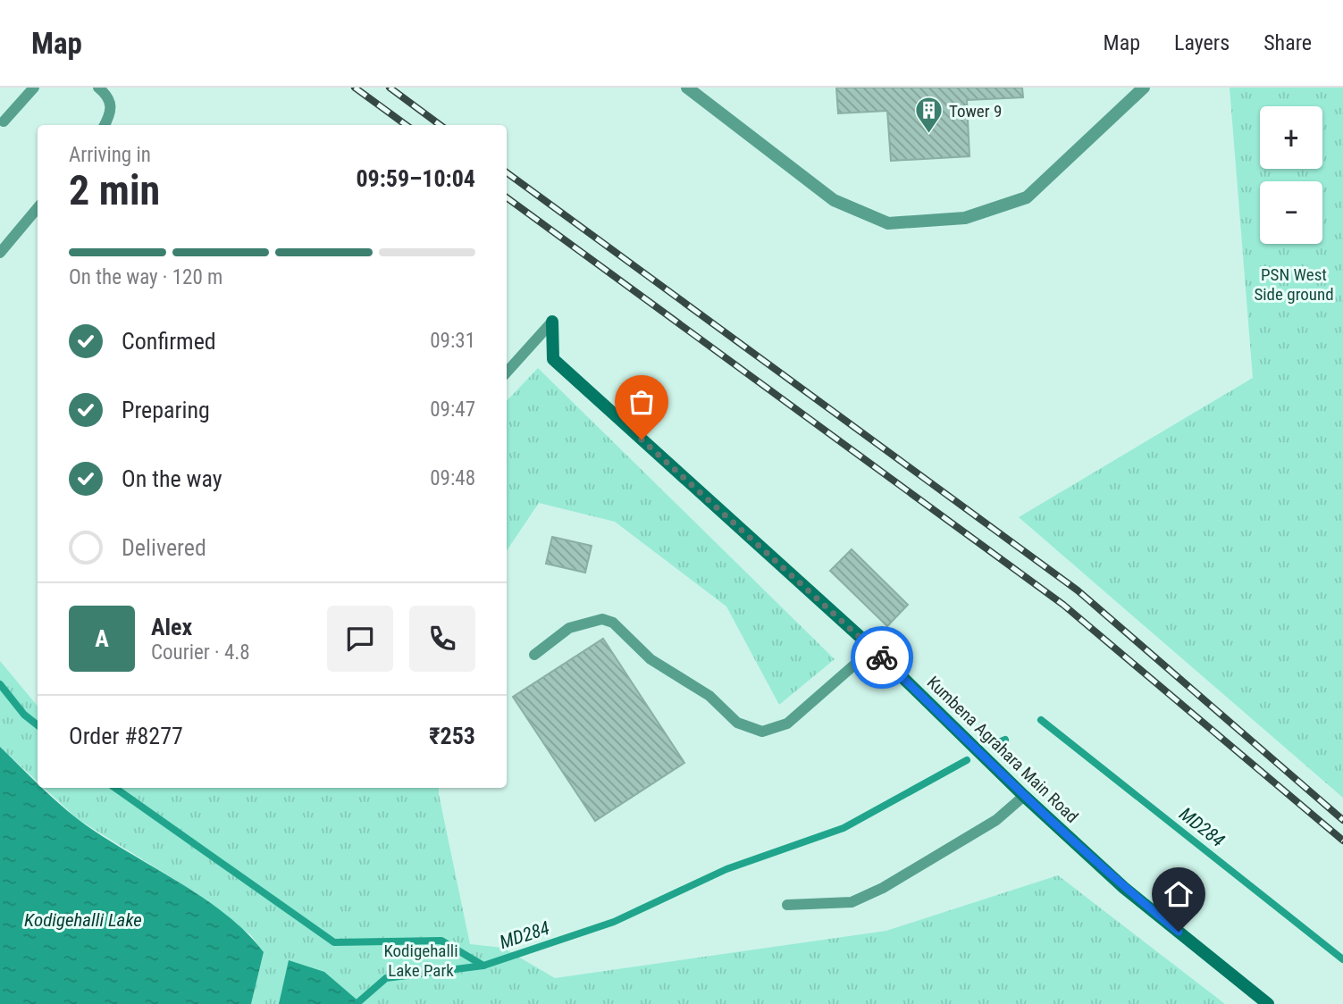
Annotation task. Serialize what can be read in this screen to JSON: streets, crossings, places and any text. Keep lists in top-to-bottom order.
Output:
{
  "streets": {
    "street": ["Kumbena Agrahara Main Road"]
  },
  "water": ["MD284", "Kodigehalli Lake"],
  "parks": ["PSN West Side ground", "Kodigehalli Lake Park"],
  "places": {
    "building": ["Tower 9"]
  },
  "page": {
    "header": "Map",
    "nav": ["Map", "Layers", "Share"],
    "map_buttons": ["+", "−"],
    "heading": ["2 min", "Arriving in", "09:59–10:04"],
    "panel": [
      "Alex",
      "Courier · 4.8",
      "Order #8277",
      "₹253"
    ],
    "bar": "On the way · 120 m",
    "list": [
      ["Confirmed", "09:31"],
      ["Preparing", "09:47"],
      ["On the way", "09:48"],
      "Delivered"
    ],
    "round": "A"
  }
}
